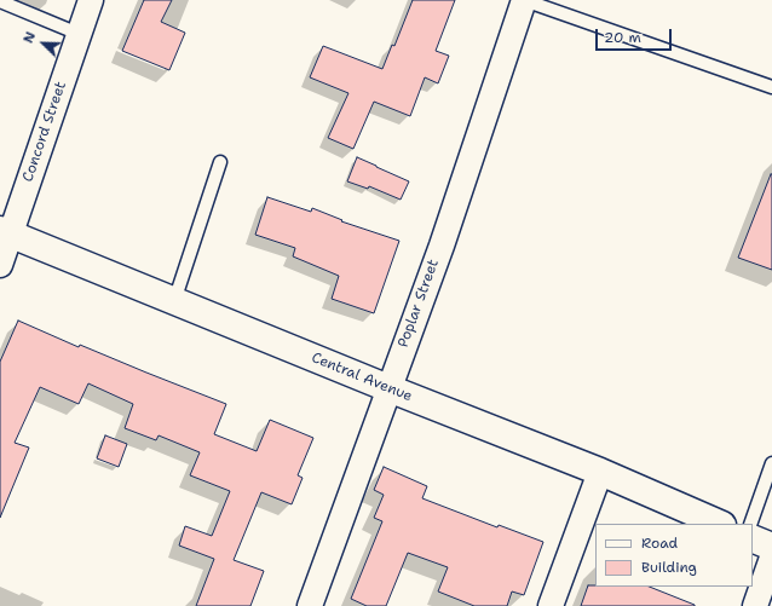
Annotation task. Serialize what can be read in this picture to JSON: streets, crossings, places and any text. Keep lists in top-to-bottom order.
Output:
{
  "streets": {
    "street": ["Concord Street", "Poplar Street", "Central Avenue"]
  },
  "crossings": [
    ["Concord Street", "Central Avenue"],
    ["Poplar Street", "Central Avenue"]
  ],
  "legend": ["Road", "Building"],
  "scale_bar": "20 m",
  "north": "top left"
}
